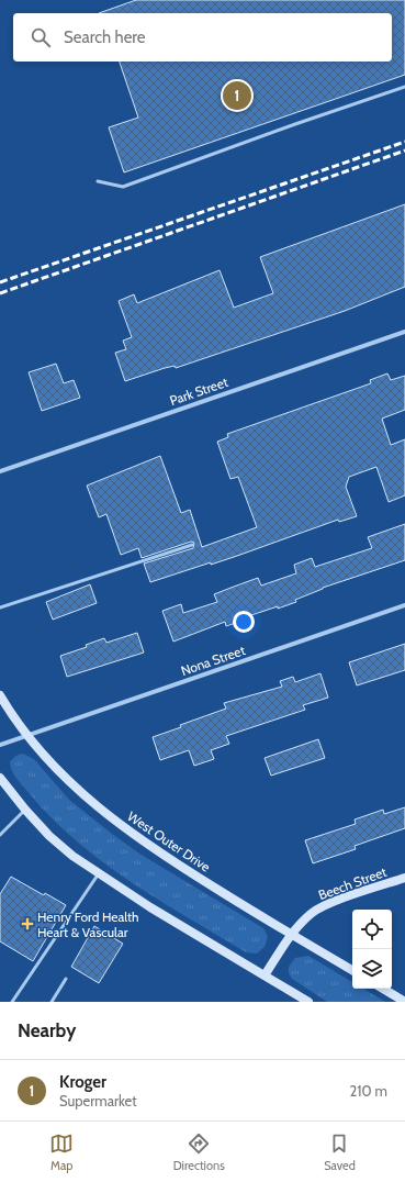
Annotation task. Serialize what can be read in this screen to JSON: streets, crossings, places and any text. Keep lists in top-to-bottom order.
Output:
{
  "streets": {
    "main road": ["West Outer Drive", "Beech Street"],
    "street": ["Park Street", "Nona Street"]
  },
  "crossings": [
    ["Nona Street", "West Outer Drive"],
    ["West Outer Drive", "Beech Street"]
  ],
  "places": {
    "health": ["Henry Ford Health Heart & Vascular"]
  },
  "page": {
    "search": "Search here",
    "pins": "1",
    "heading": "Nearby",
    "list": [
      {
        "mark": "1",
        "name": "Kroger",
        "note": "Supermarket",
        "value": "210 m"
      }
    ],
    "nav": ["Map", "Directions", "Saved"]
  }
}
